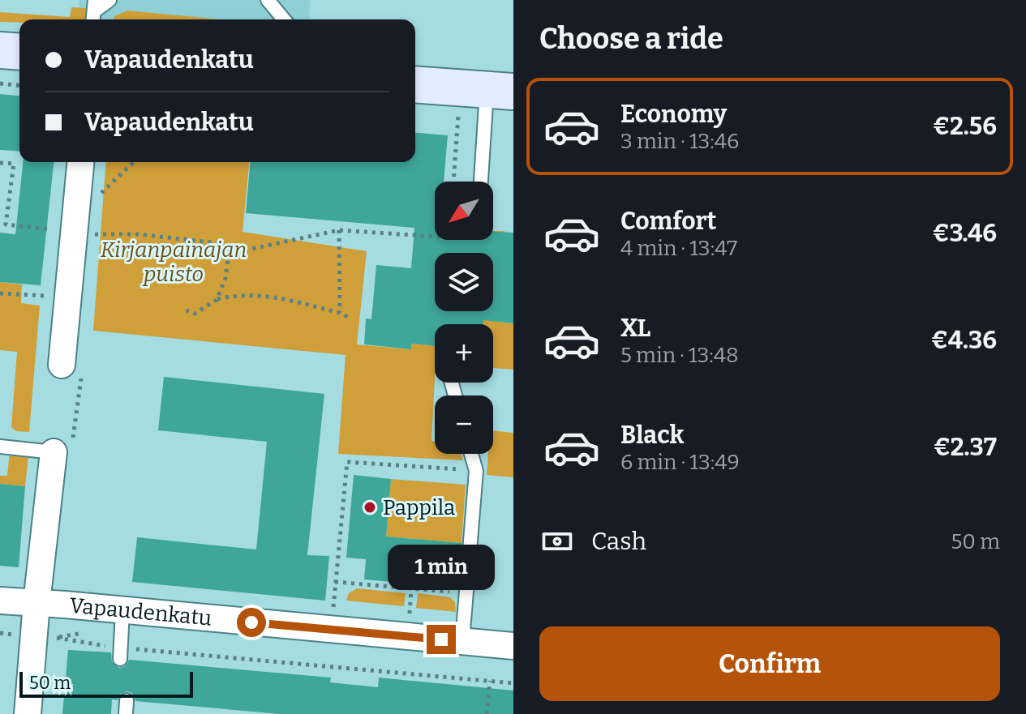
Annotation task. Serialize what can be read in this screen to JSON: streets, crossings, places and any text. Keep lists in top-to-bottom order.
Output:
{
  "streets": {
    "street": ["Vapaudenkatu"]
  },
  "parks": ["Kirjanpainajan puisto"],
  "places": ["Pappila"],
  "scale_bar": "50 m",
  "north": "bottom left",
  "page": {
    "heading": "Choose a ride",
    "banner": ["Vapaudenkatu", "Vapaudenkatu"],
    "list": [
      {
        "name": "Economy",
        "note": "3 min · 13:46",
        "value": "€2.56"
      },
      {
        "name": "Comfort",
        "note": "4 min · 13:47",
        "value": "€3.46"
      },
      {
        "name": "XL",
        "note": "5 min · 13:48",
        "value": "€4.36"
      },
      {
        "name": "Black",
        "note": "6 min · 13:49",
        "value": "€2.37"
      }
    ],
    "map_buttons": ["+", "−"],
    "pay": ["Cash", "50 m"],
    "bubble": "1 min",
    "buttons": "Confirm",
    "scale": "50 m"
  }
}
